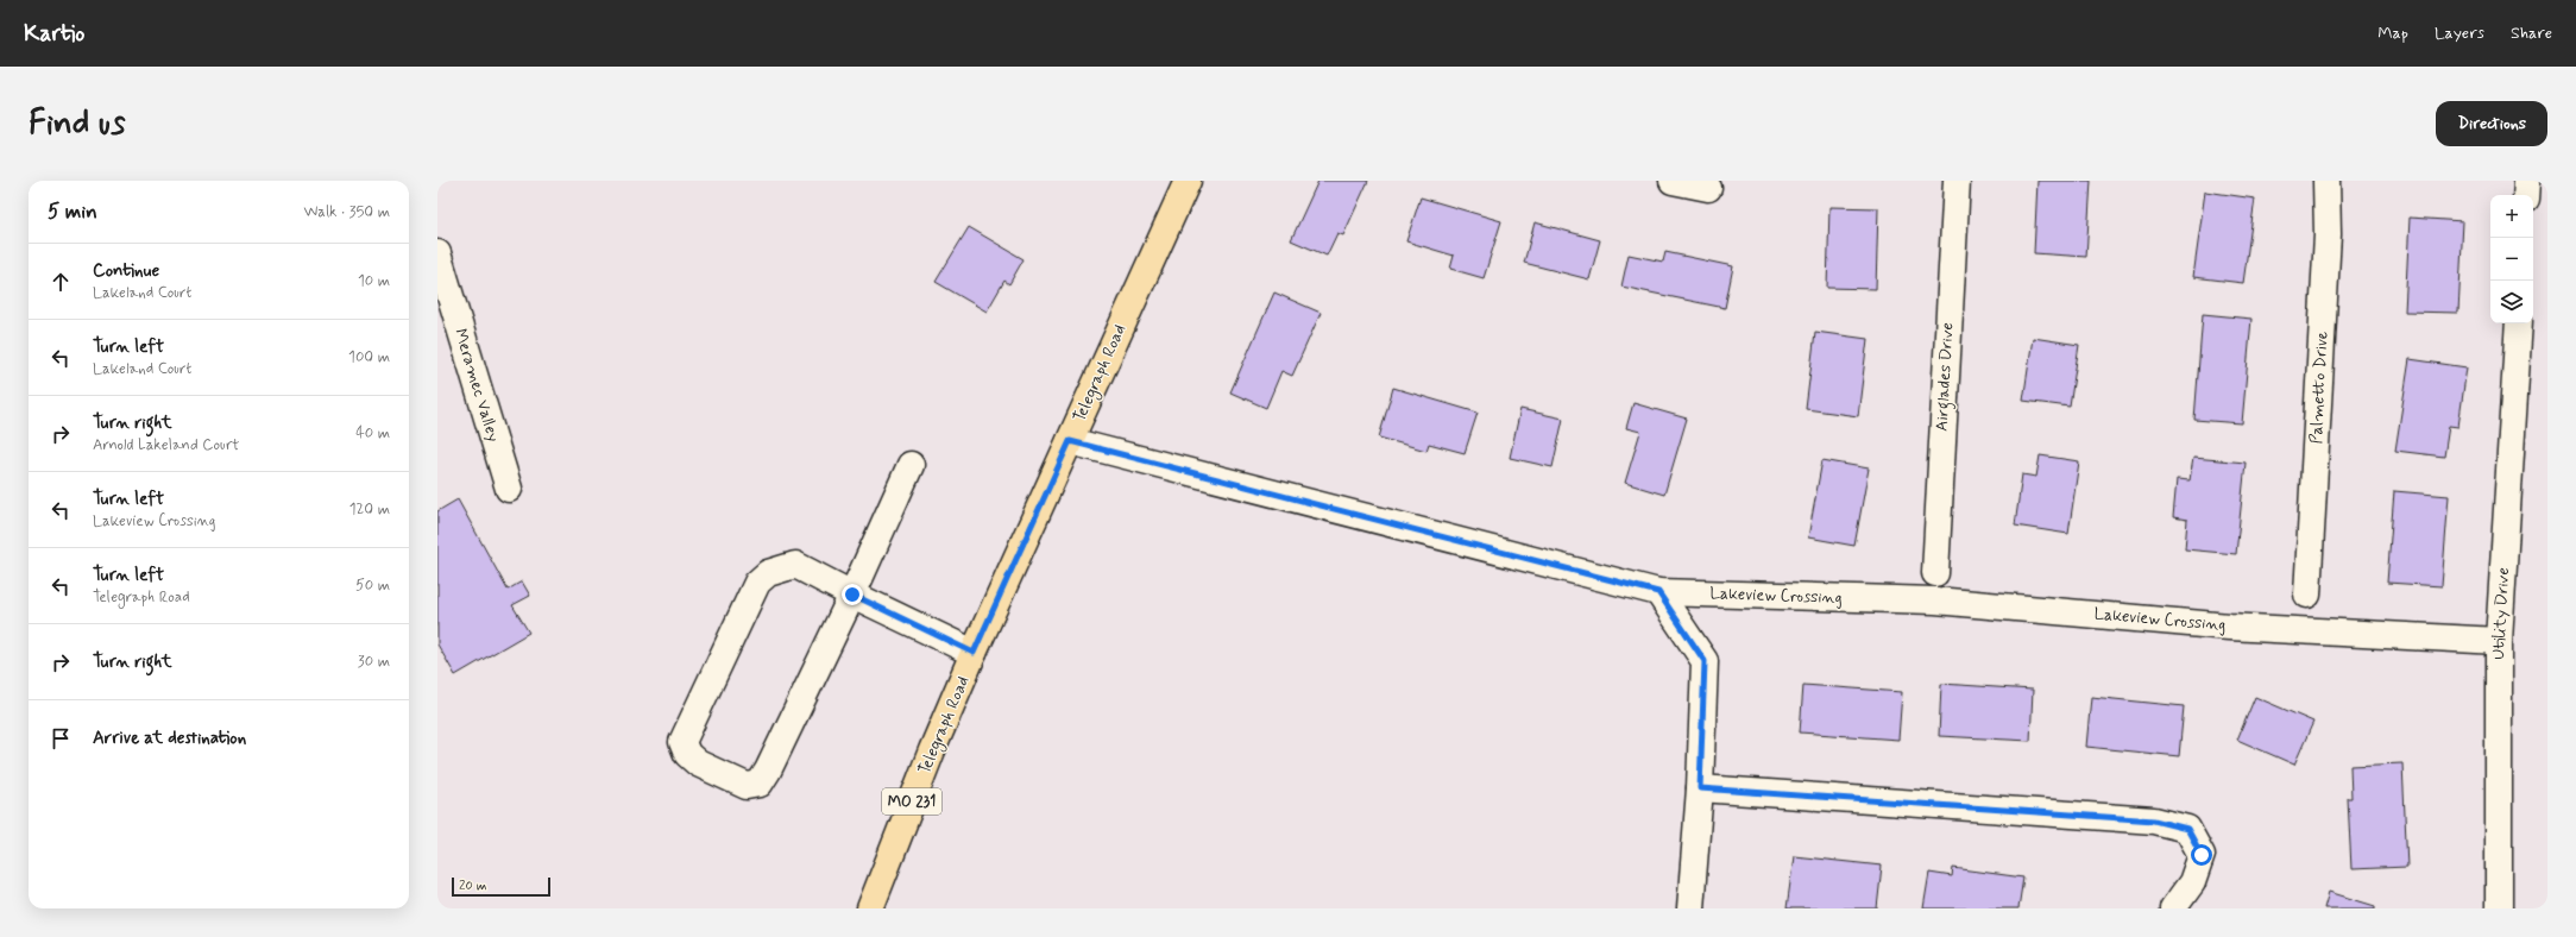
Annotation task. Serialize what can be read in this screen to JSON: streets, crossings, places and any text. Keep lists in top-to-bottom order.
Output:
{
  "streets": {
    "main road": ["Telegraph Road", "MO 231"],
    "street": [
      "Airglades Drive",
      "Meramec Valley",
      "Palmetto Drive",
      "Lakeview Crossing",
      "Utility Drive"
    ]
  },
  "crossings": [
    ["Telegraph Road", "Lakeview Crossing"],
    ["Lakeview Crossing", "Utility Drive"]
  ],
  "scale_bar": "20 m",
  "page": {
    "header": "Kartio",
    "nav": ["Map", "Layers", "Share"],
    "buttons": "Directions",
    "title": "Find us",
    "heading": ["5 min", "Walk · 350 m"],
    "map_buttons": ["+", "−"],
    "list": [
      ["Continue", "Lakeland Court", "10 m"],
      ["Turn left", "Lakeland Court", "100 m"],
      ["Turn right", "Arnold Lakeland Court", "40 m"],
      ["Turn left", "Lakeview Crossing", "120 m"],
      ["Turn left", "Telegraph Road", "50 m"],
      ["Turn right", "30 m"],
      "Arrive at destination"
    ],
    "scale": "20 m"
  }
}
